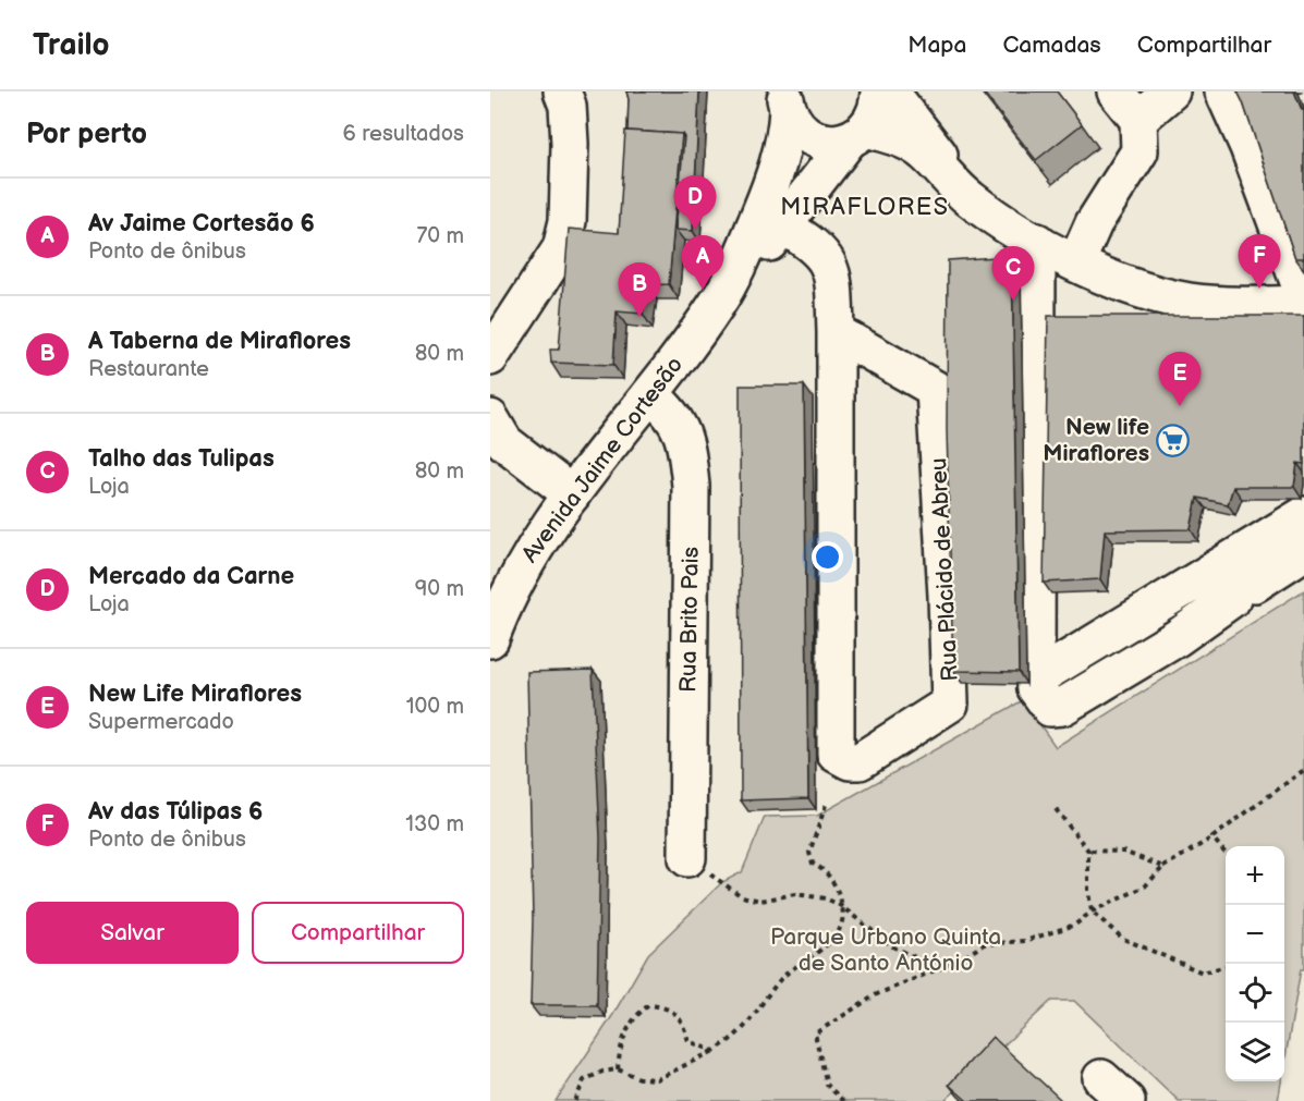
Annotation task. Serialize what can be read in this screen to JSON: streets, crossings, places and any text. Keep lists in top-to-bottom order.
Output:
{
  "streets": {
    "street": ["Avenida Jaime Cortesão", "Rua Plácido de Abreu", "Rua Brito Pais"]
  },
  "crossings": [
    ["Avenida Jaime Cortesão", "Rua Plácido de Abreu"],
    ["Avenida Jaime Cortesão", "Rua Brito Pais"]
  ],
  "districts": ["MIRAFLORES"],
  "parks": ["Parque Urbano Quinta de Santo António"],
  "places": {
    "supermarket": ["New life Miraflores"]
  },
  "page": {
    "header": "Trailo",
    "nav": ["Mapa", "Camadas", "Compartilhar"],
    "heading": ["Por perto", "6 resultados"],
    "pins": [
      "D",
      "F",
      "A",
      "C",
      "B",
      "E"
    ],
    "list": [
      {
        "mark": "A",
        "name": "Av Jaime Cortesão 6",
        "note": "Ponto de ônibus",
        "value": "70 m"
      },
      {
        "mark": "B",
        "name": "A Taberna de Miraflores",
        "note": "Restaurante",
        "value": "80 m"
      },
      {
        "mark": "C",
        "name": "Talho das Tulipas",
        "note": "Loja",
        "value": "80 m"
      },
      {
        "mark": "D",
        "name": "Mercado da Carne",
        "note": "Loja",
        "value": "90 m"
      },
      {
        "mark": "E",
        "name": "New Life Miraflores",
        "note": "Supermercado",
        "value": "100 m"
      },
      {
        "mark": "F",
        "name": "Av das Túlipas 6",
        "note": "Ponto de ônibus",
        "value": "130 m"
      }
    ],
    "map_buttons": ["+", "−"],
    "buttons": ["Salvar", "Compartilhar"]
  }
}
